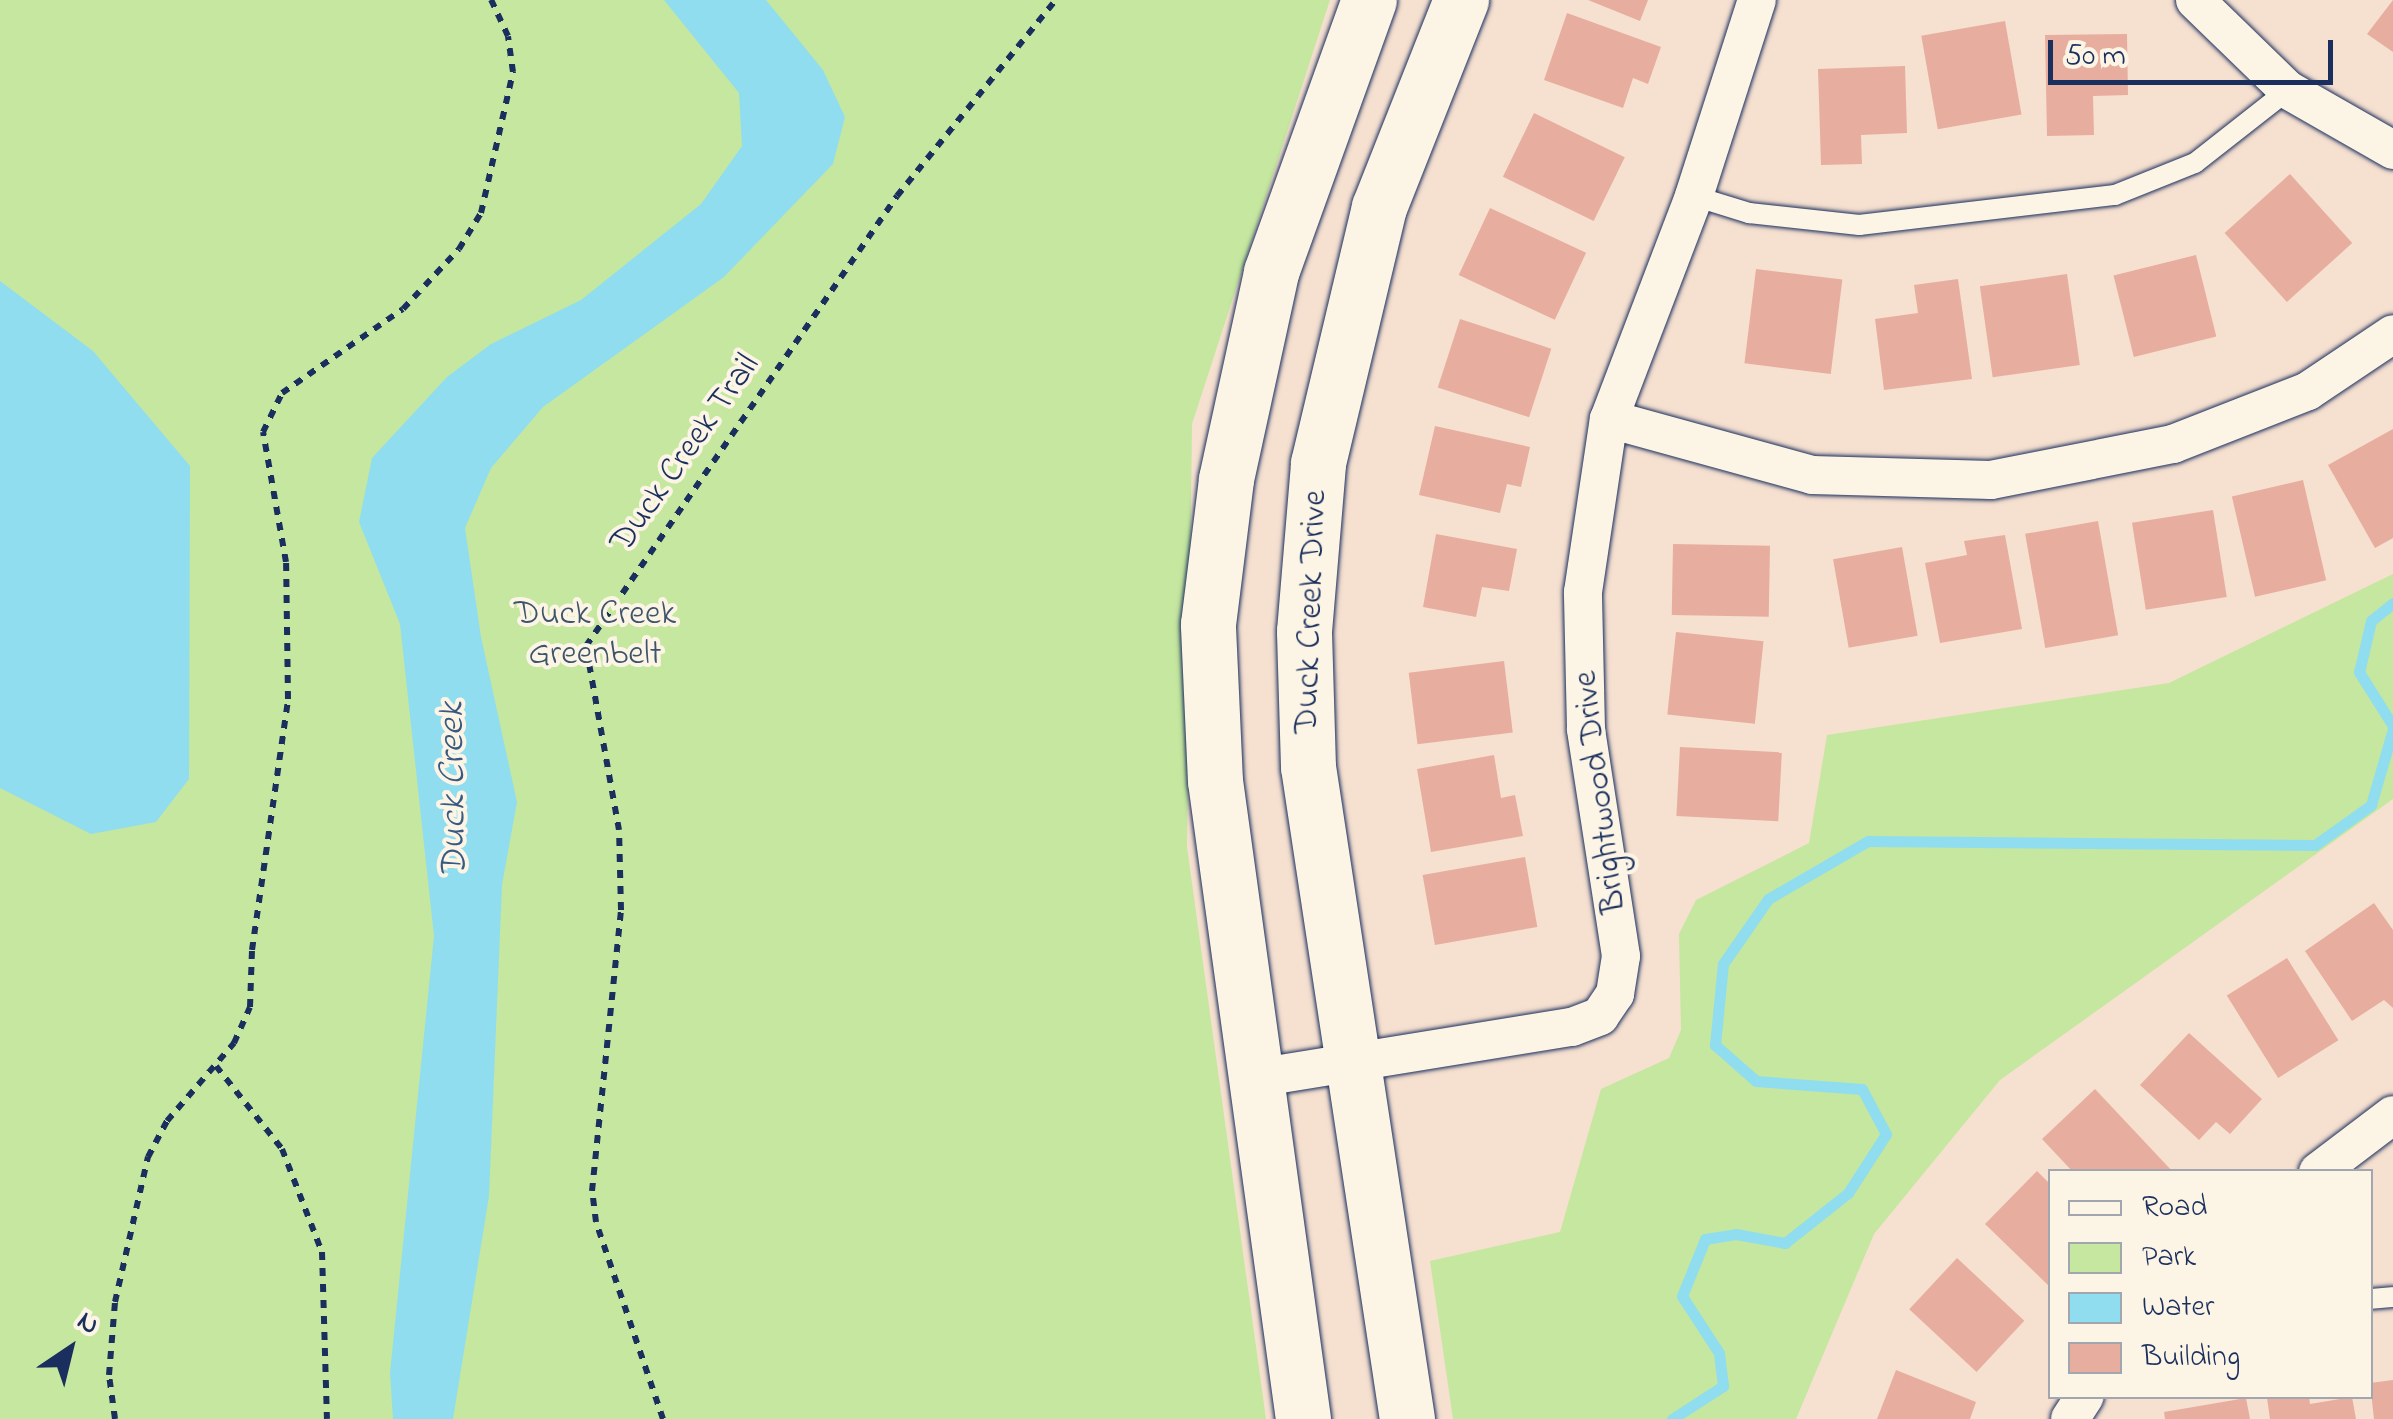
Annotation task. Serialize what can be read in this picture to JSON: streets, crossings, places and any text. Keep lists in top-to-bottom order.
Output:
{
  "streets": {
    "main road": ["Duck Creek Drive"],
    "street": ["Brightwood Drive"],
    "path": ["Duck Creek Trail"]
  },
  "crossings": [
    ["Duck Creek Drive", "Brightwood Drive"]
  ],
  "water": ["Duck Creek"],
  "parks": ["Duck Creek Greenbelt"],
  "legend": [
    "Road",
    "Park",
    "Water",
    "Building"
  ],
  "scale_bar": "50 m",
  "north": "top right"
}
